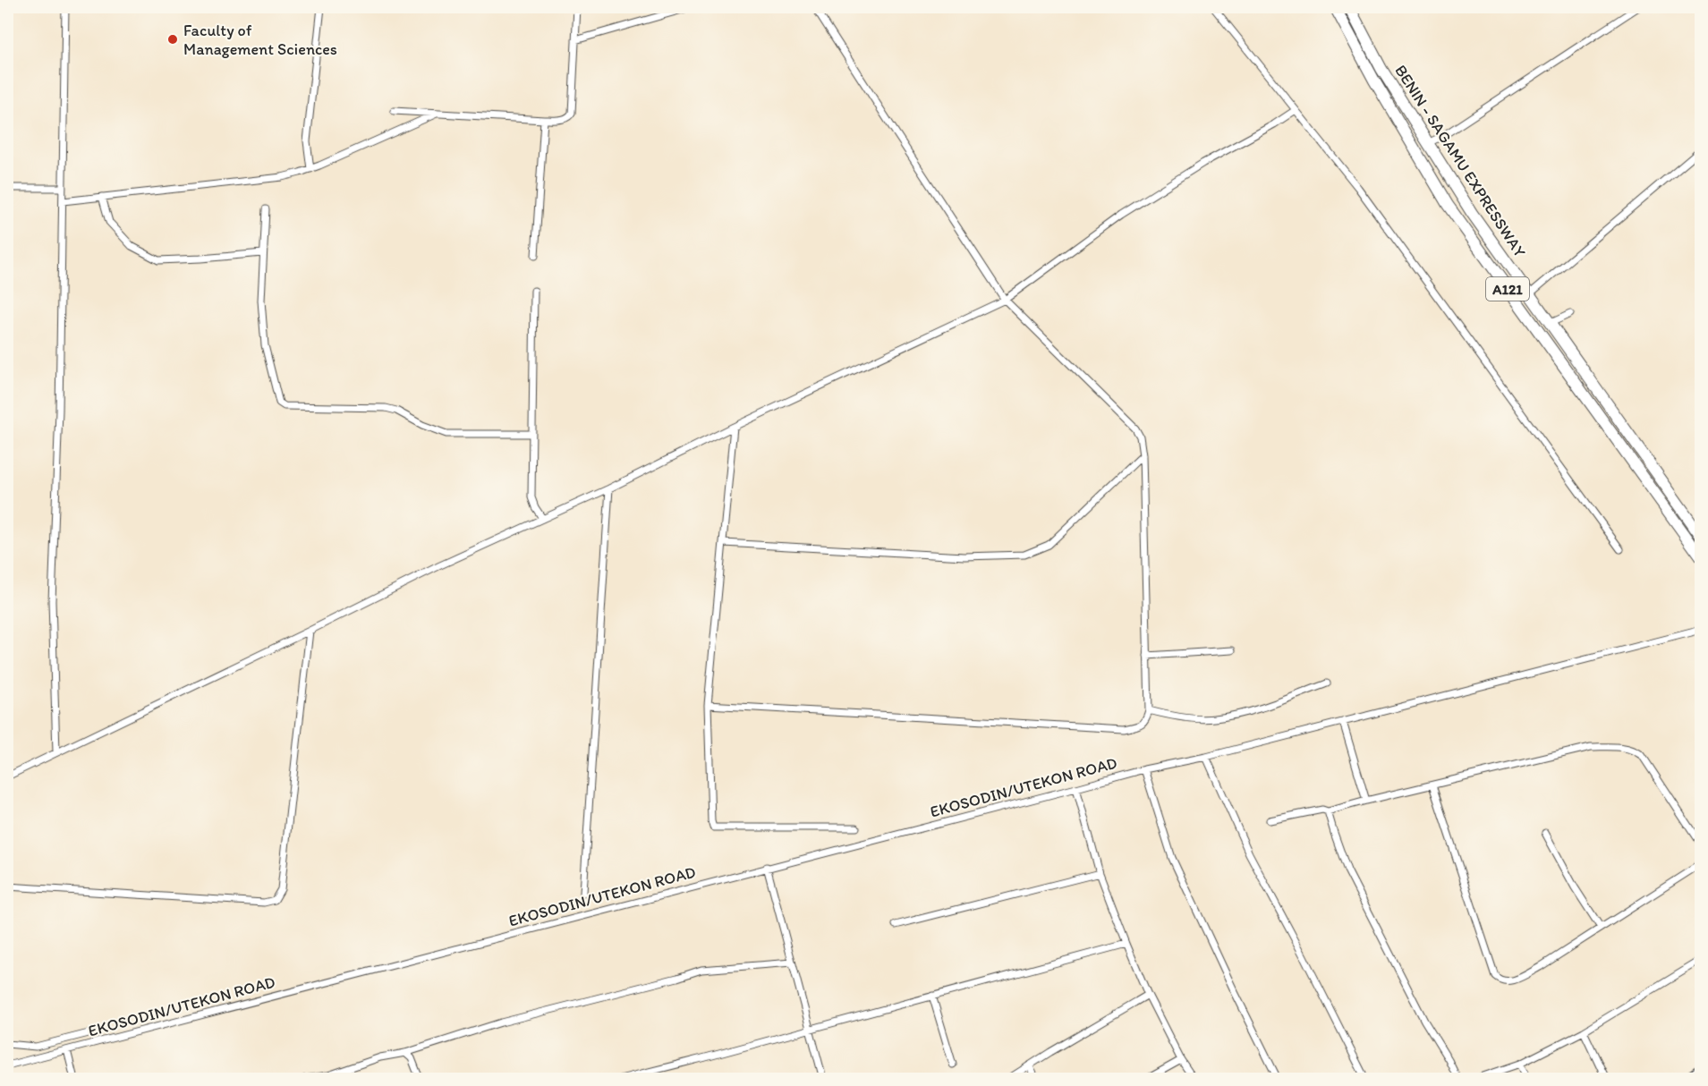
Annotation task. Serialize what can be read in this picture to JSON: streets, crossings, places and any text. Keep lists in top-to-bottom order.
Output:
{
  "streets": {
    "highway": ["BENIN - SAGAMU EXPRESSWAY", "A121"],
    "street": ["EKOSODIN/UTEKON ROAD"]
  },
  "places": ["Faculty of Management Sciences"]
}
